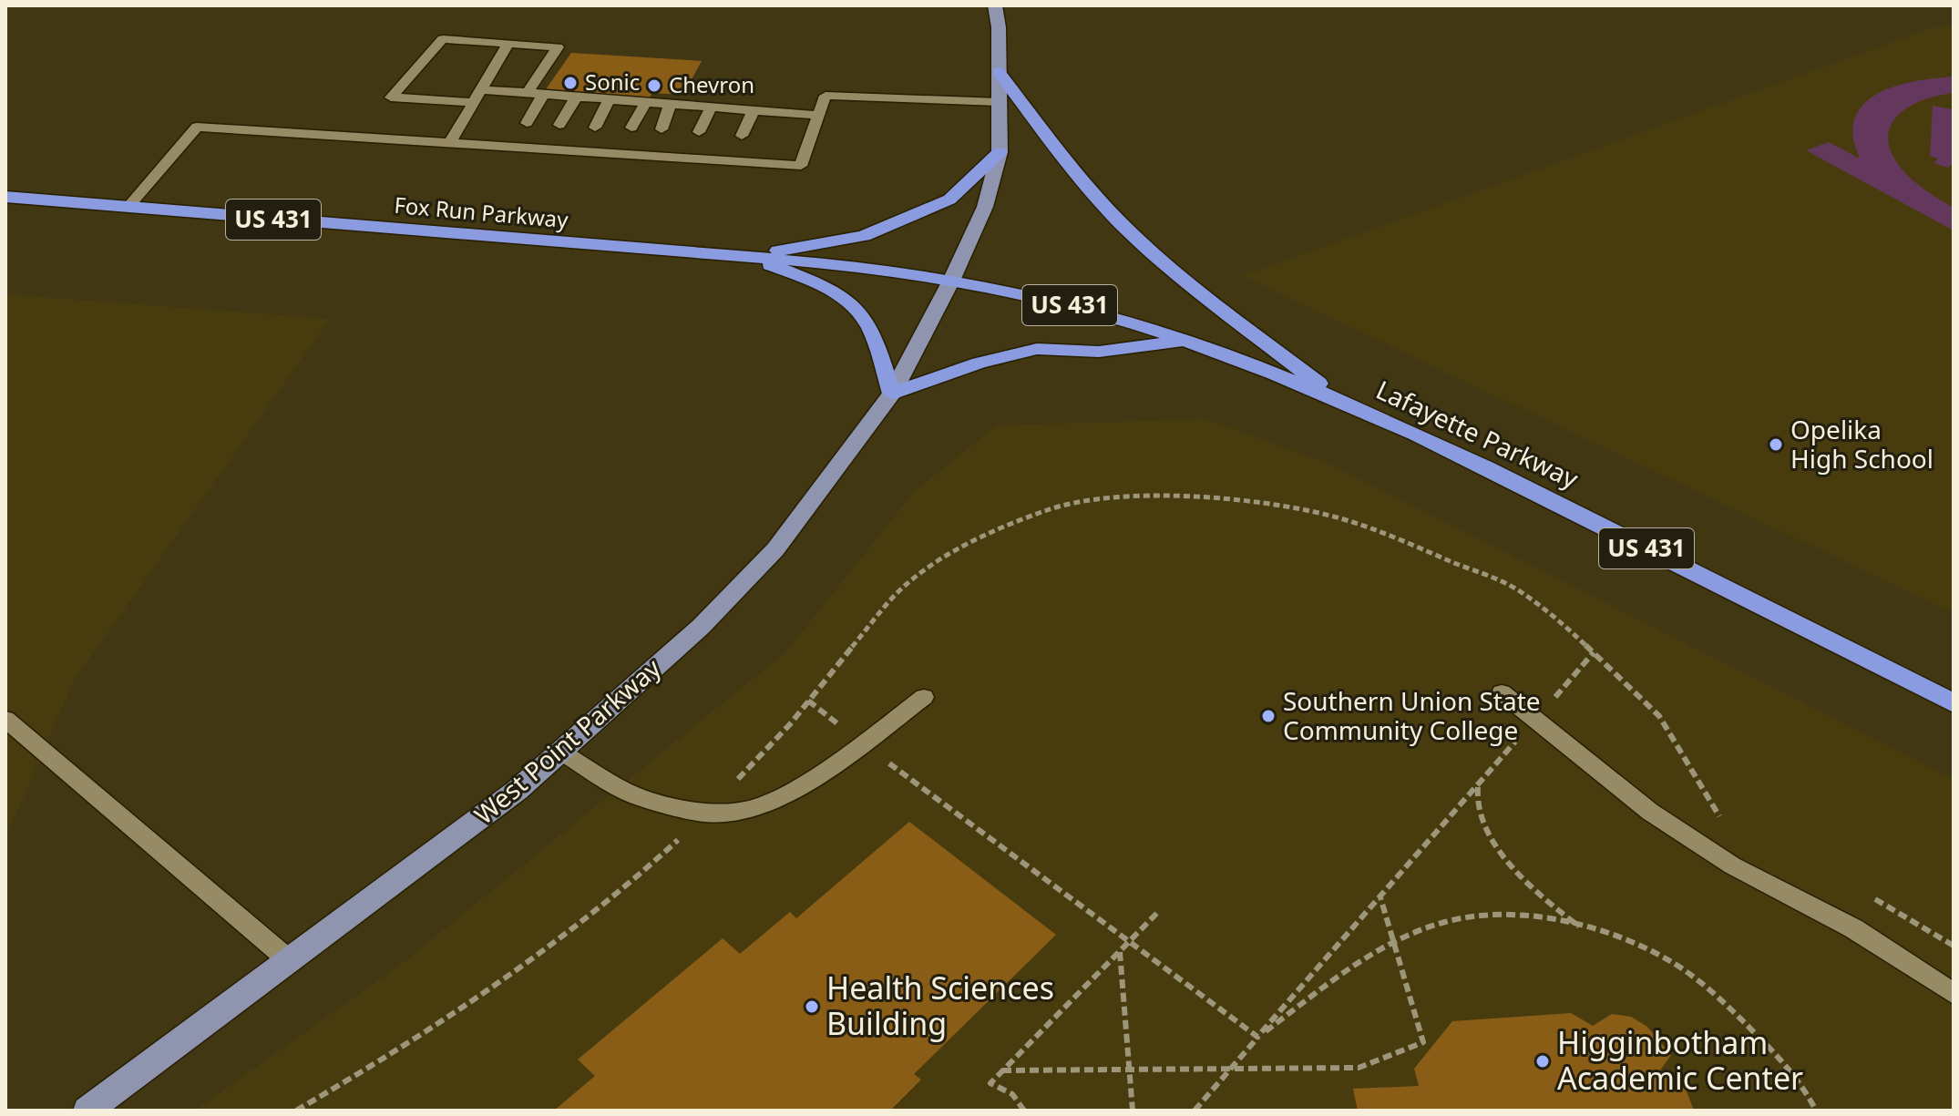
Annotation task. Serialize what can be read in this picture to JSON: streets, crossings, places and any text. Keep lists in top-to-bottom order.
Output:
{
  "streets": {
    "highway": ["Fox Run Parkway", "US 431", "Lafayette Parkway"],
    "main road": ["West Point Parkway"]
  },
  "crossings": [
    ["Fox Run Parkway", "Lafayette Parkway"],
    ["Fox Run Parkway", "West Point Parkway"],
    ["Lafayette Parkway", "West Point Parkway"]
  ],
  "places": [
    "Sonic",
    "Chevron",
    "Opelika High School",
    "Southern Union State Community College",
    "Health Sciences Building",
    "Higginbotham Academic Center"
  ]
}
